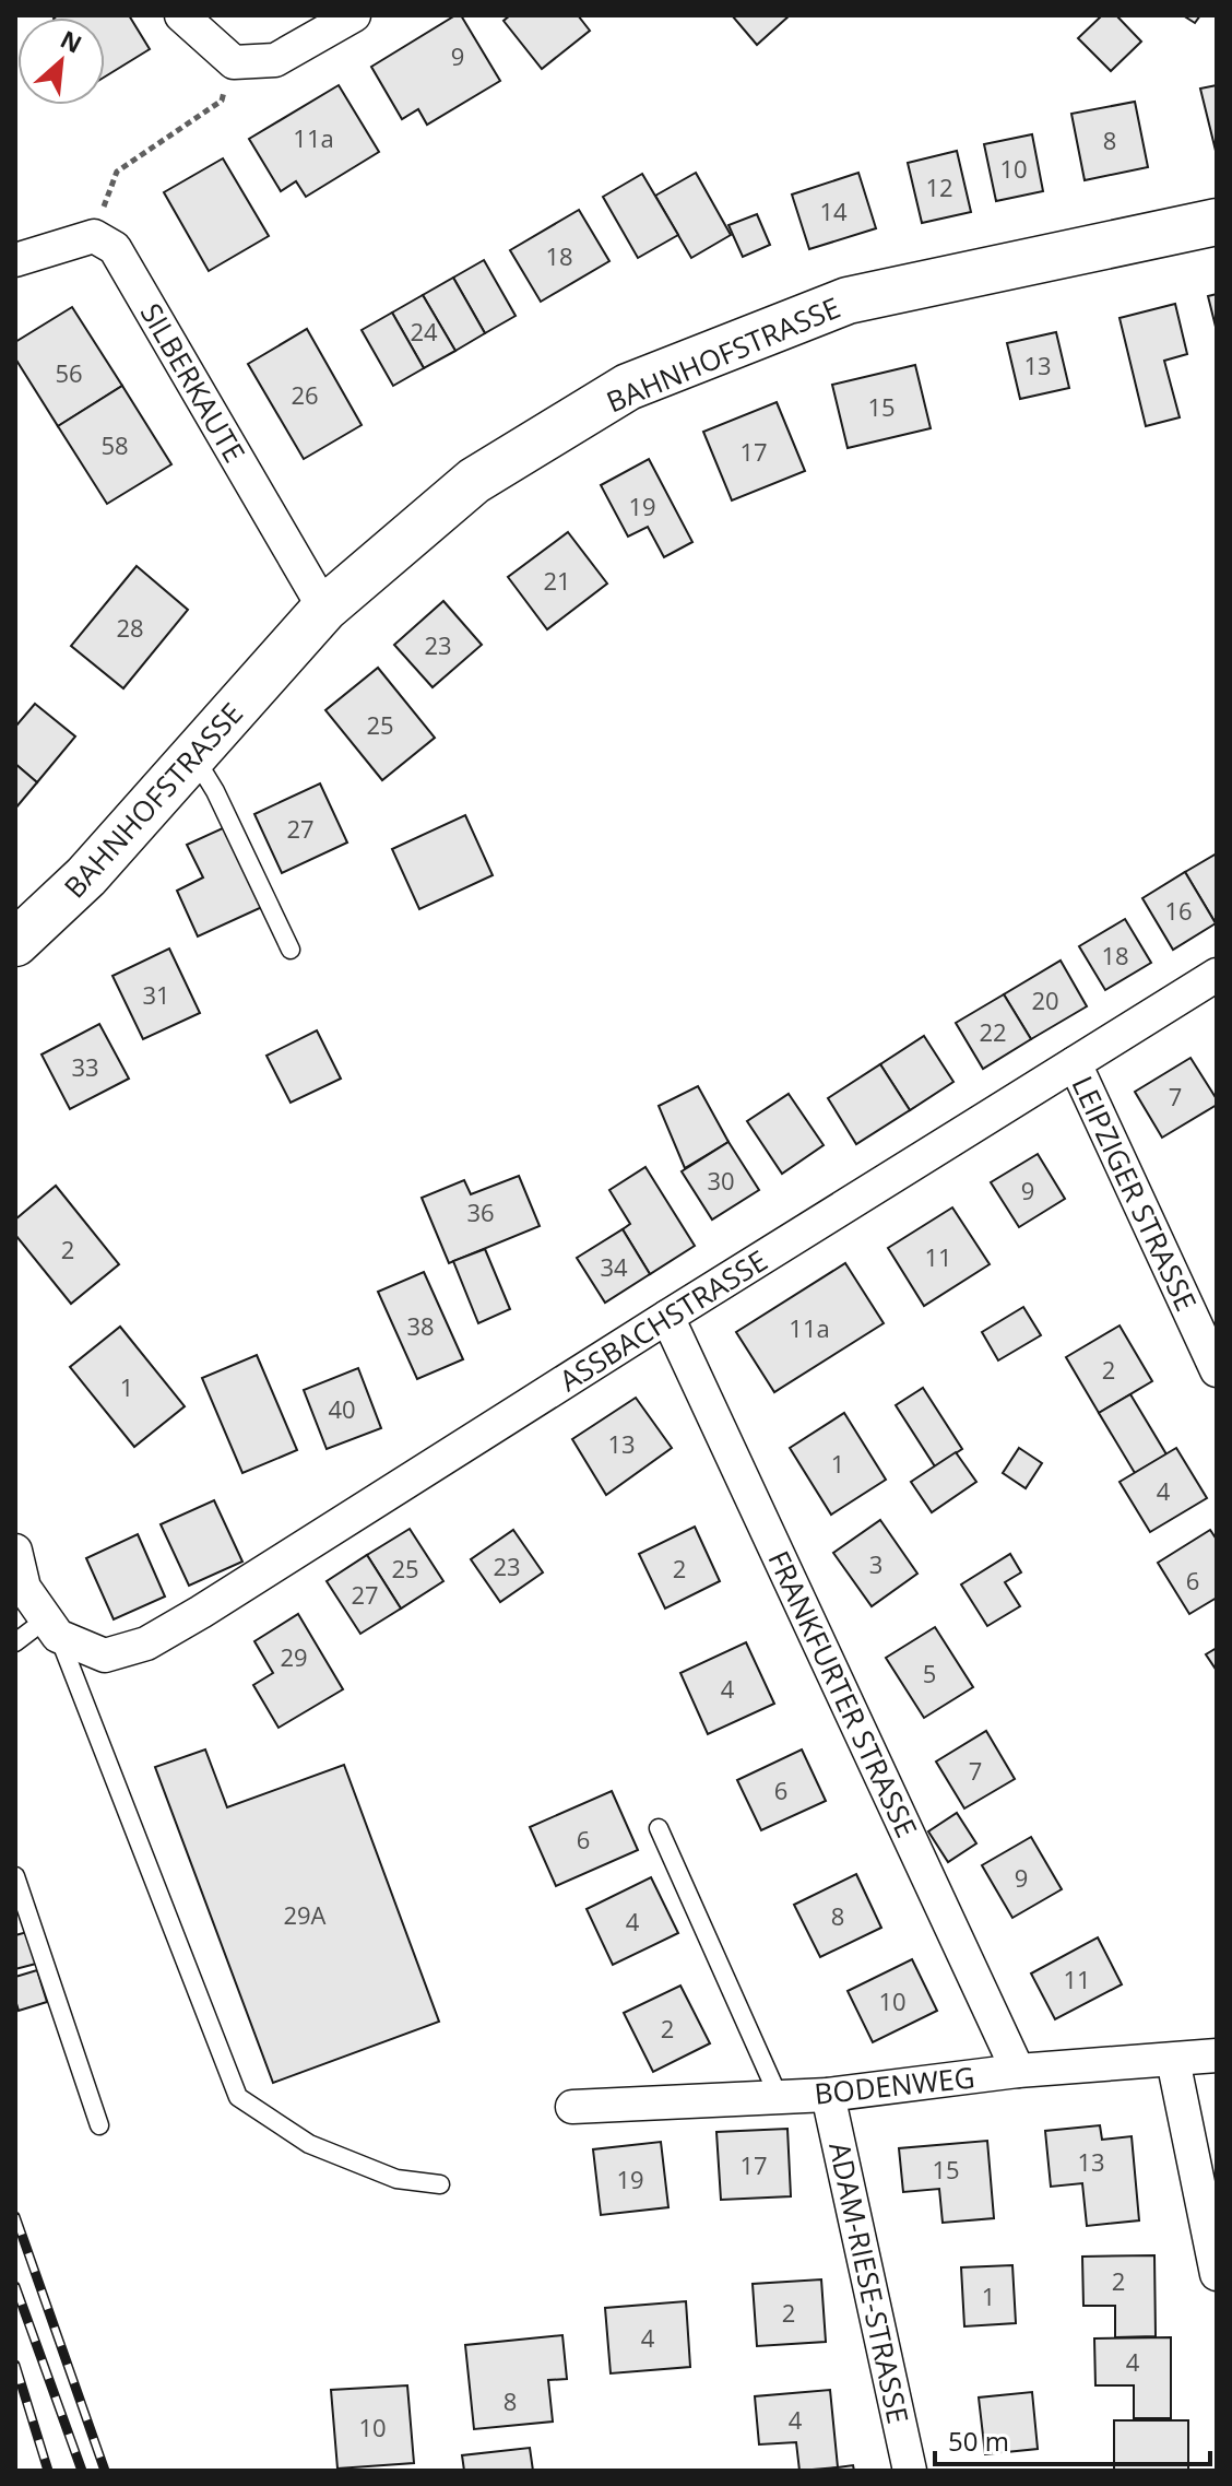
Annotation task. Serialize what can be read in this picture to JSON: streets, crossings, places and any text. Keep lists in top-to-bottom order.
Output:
{
  "streets": {
    "main road": ["BAHNHOFSTRASSE"],
    "street": [
      "SILBERKAUTE",
      "LEIPZIGER STRASSE",
      "ASSBACHSTRASSE",
      "FRANKFURTER STRASSE",
      "BODENWEG",
      "ADAM-RIESE-STRASSE"
    ]
  },
  "crossings": [
    ["BAHNHOFSTRASSE", "SILBERKAUTE"],
    ["LEIPZIGER STRASSE", "ASSBACHSTRASSE"],
    ["ASSBACHSTRASSE", "FRANKFURTER STRASSE"],
    ["FRANKFURTER STRASSE", "BODENWEG"],
    ["BODENWEG", "ADAM-RIESE-STRASSE"]
  ],
  "house_numbers": [
    "9",
    "11a",
    "8",
    "10",
    "12",
    "14",
    "18",
    "24",
    "13",
    "56",
    "26",
    "15",
    "58",
    "17",
    "19",
    "21",
    "28",
    "23",
    "25",
    "27",
    "16",
    "18",
    "31",
    "20",
    "22",
    "33",
    "7",
    "30",
    "9",
    "36",
    "2",
    "11",
    "34",
    "38",
    "11a",
    "2",
    "1",
    "40",
    "13",
    "1",
    "4",
    "3",
    "23",
    "25",
    "2",
    "6",
    "27",
    "29",
    "5",
    "4",
    "7",
    "6",
    "6",
    "9",
    "29A",
    "8",
    "4",
    "11",
    "10",
    "2",
    "13",
    "17",
    "15",
    "19",
    "2",
    "1",
    "2",
    "4",
    "4",
    "8",
    "4",
    "10"
  ],
  "scale_bar": "50 m",
  "north": "top right"
}
